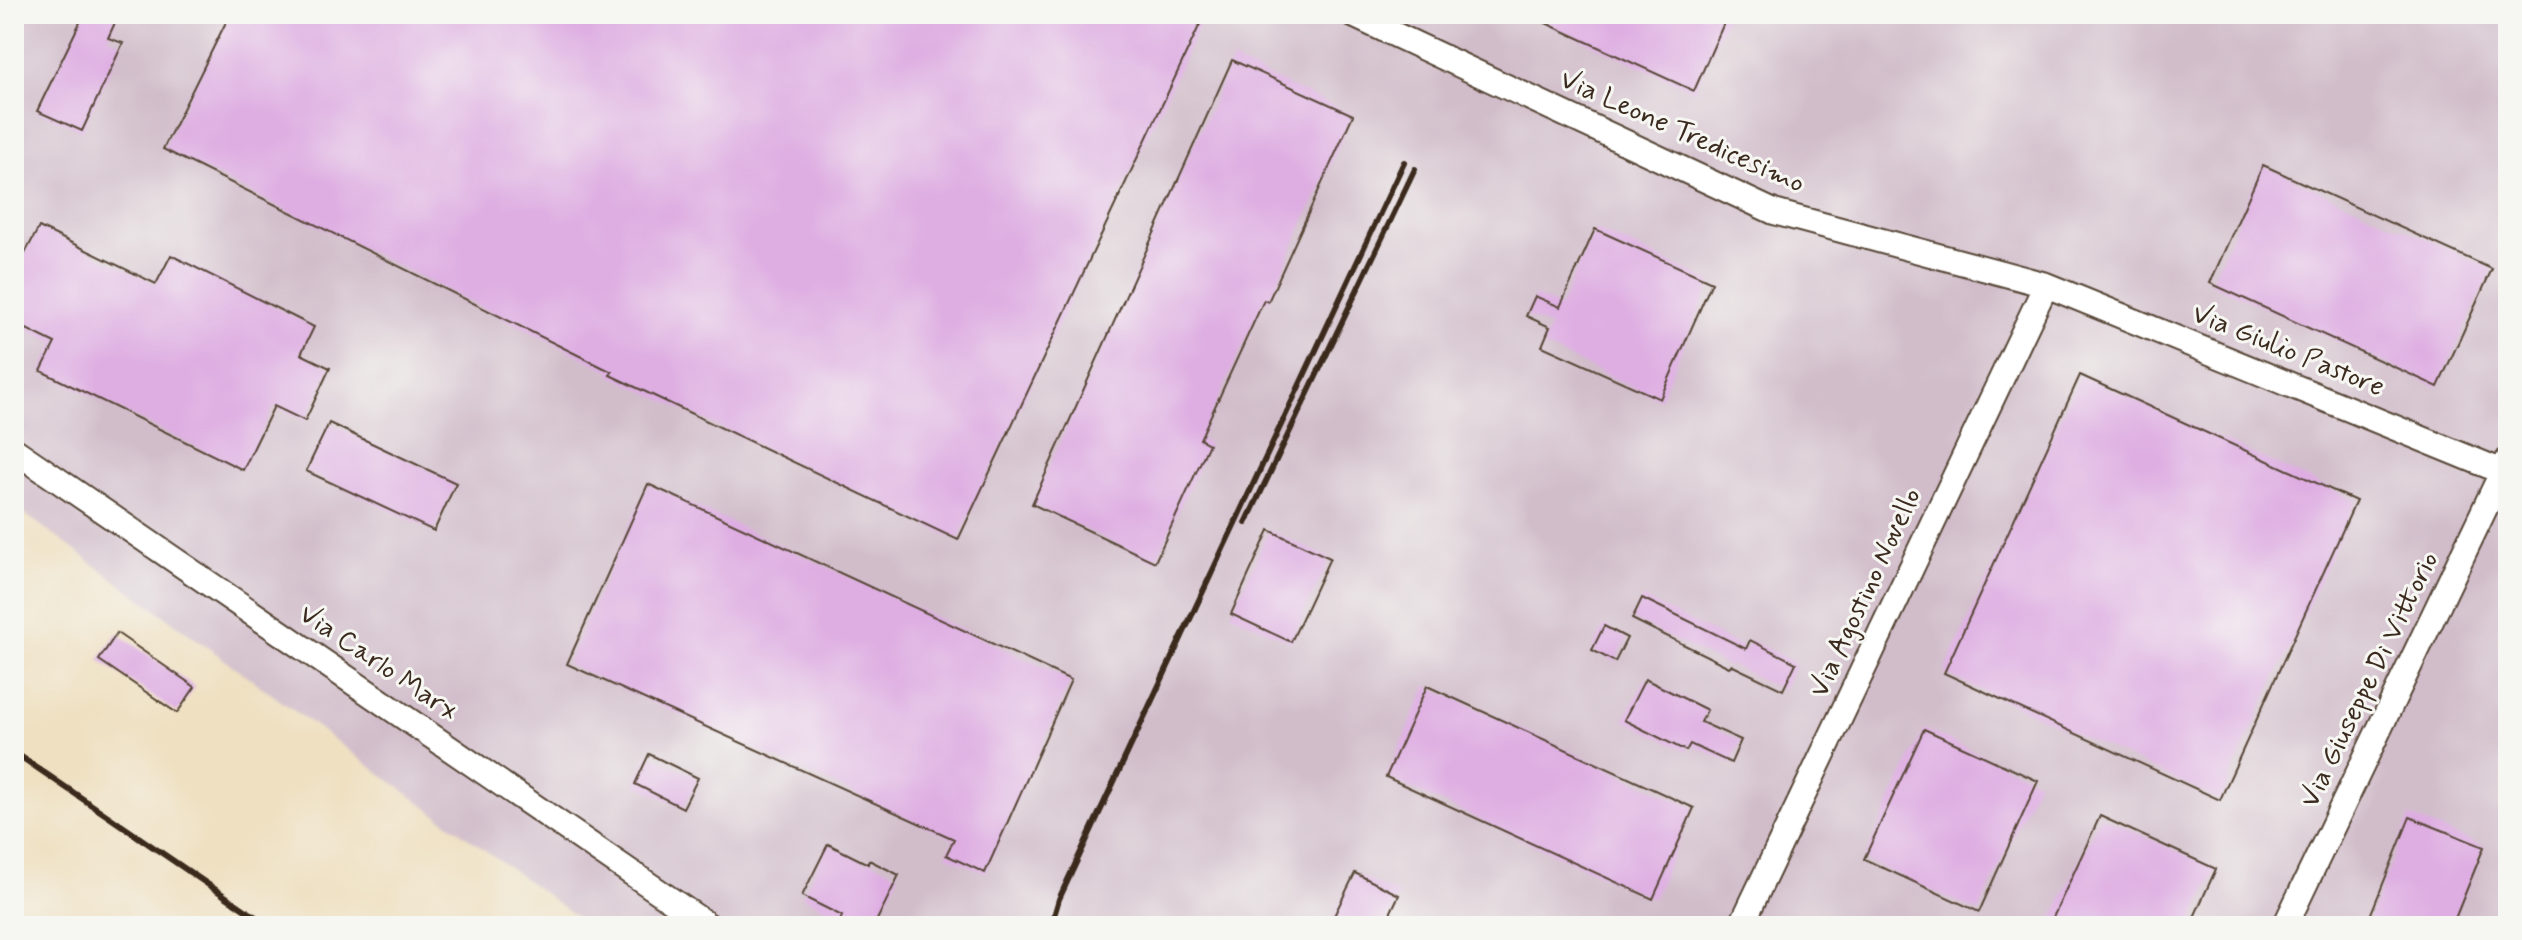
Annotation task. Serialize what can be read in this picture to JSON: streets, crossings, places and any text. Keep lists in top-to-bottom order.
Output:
{
  "streets": {
    "street": [
      "Via Leone Tredicesimo",
      "Via Giulio Pastore",
      "Via Agostino Novello",
      "Via Carlo Marx",
      "Via Giuseppe Di Vittorio"
    ]
  },
  "crossings": [
    ["Via Leone Tredicesimo", "Via Giulio Pastore"],
    ["Via Leone Tredicesimo", "Via Agostino Novello"],
    ["Via Giulio Pastore", "Via Agostino Novello"],
    ["Via Giulio Pastore", "Via Giuseppe Di Vittorio"]
  ]
}
